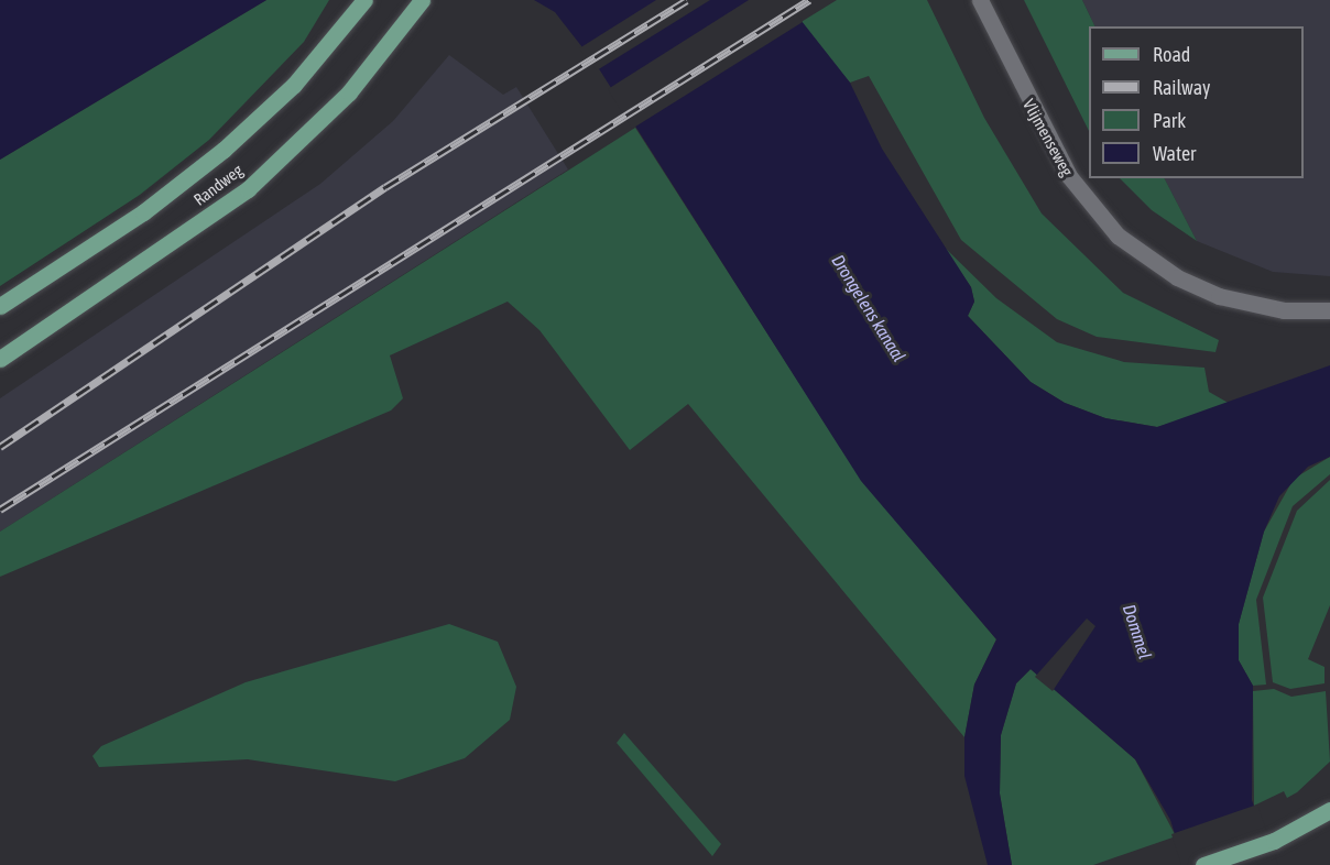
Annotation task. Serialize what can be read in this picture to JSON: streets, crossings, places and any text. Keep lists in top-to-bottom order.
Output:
{
  "streets": {
    "main road": ["Randweg"],
    "street": ["Vlijmenseweg"]
  },
  "water": ["Drongelens kanaal", "Dommel"],
  "legend": [
    "Road",
    "Railway",
    "Park",
    "Water"
  ]
}
